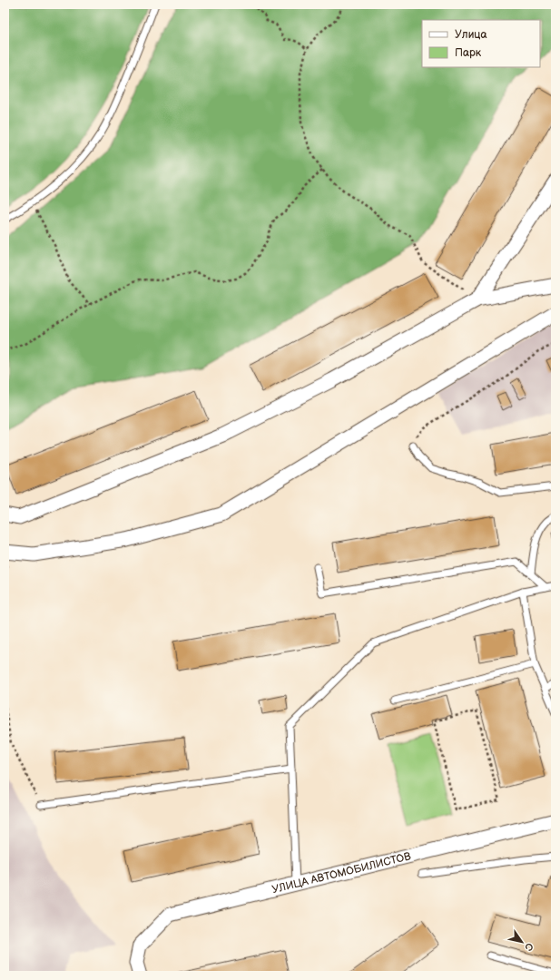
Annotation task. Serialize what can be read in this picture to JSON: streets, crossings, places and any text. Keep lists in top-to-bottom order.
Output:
{
  "streets": {
    "street": ["УЛИЦА АВТОМОБИЛИСТОВ"]
  },
  "legend": ["Улица", "Парк"],
  "north": "bottom right"
}
